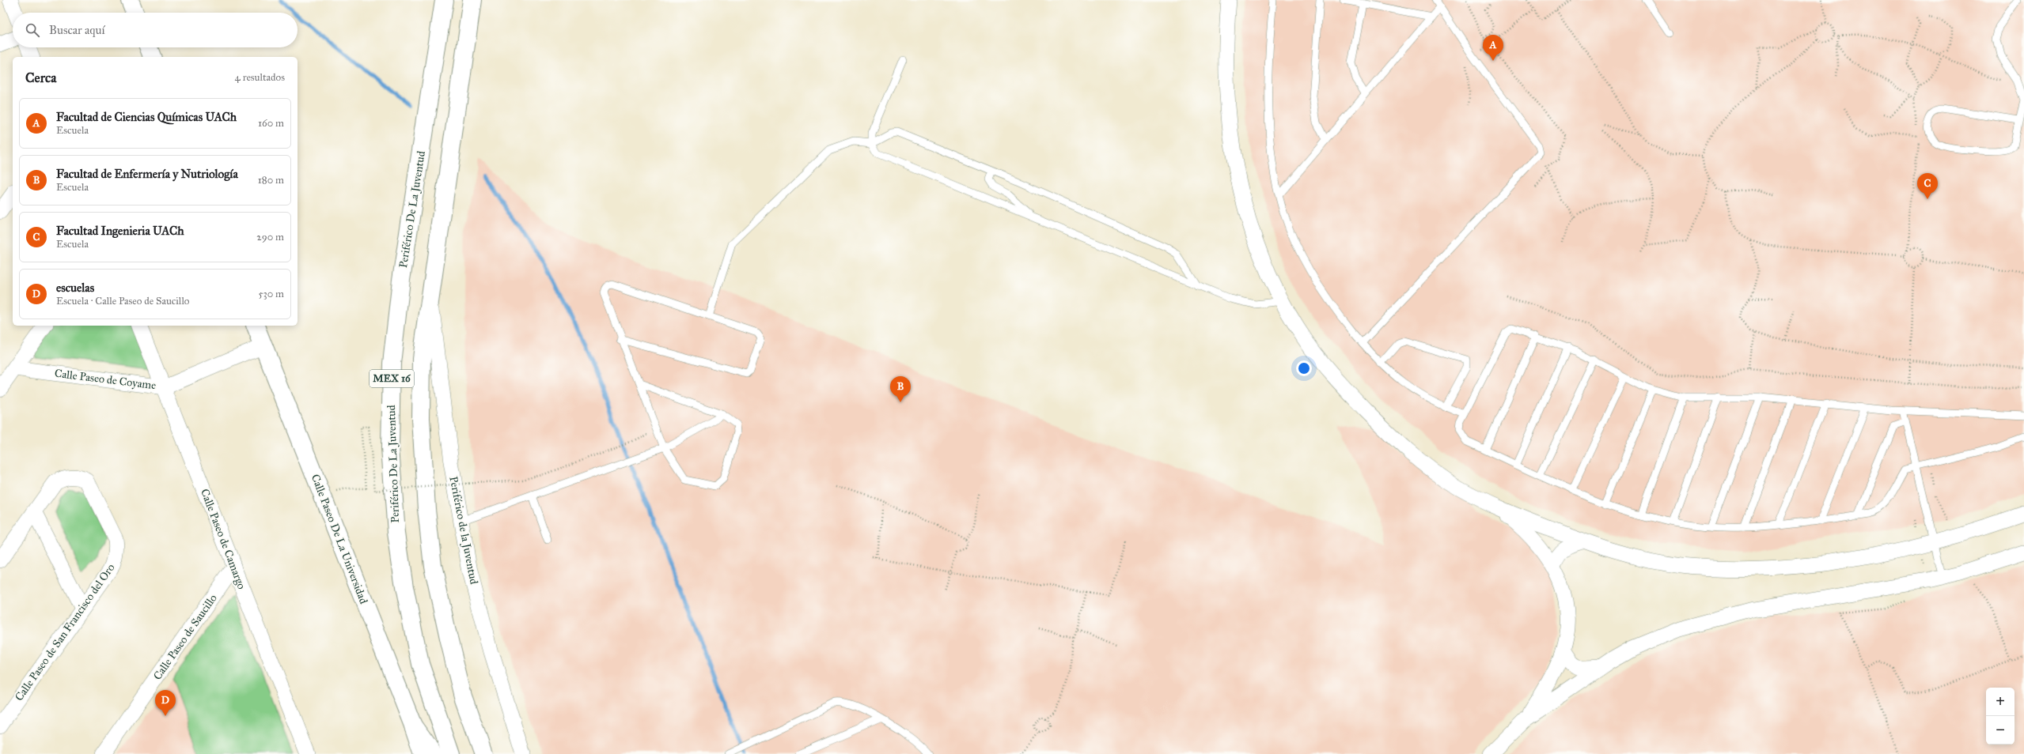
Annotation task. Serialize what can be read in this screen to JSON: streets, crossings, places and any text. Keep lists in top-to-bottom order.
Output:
{
  "streets": {
    "main road": ["Periférico De La Juventud", "MEX 16", "Calle Paseo De La Universidad"],
    "street": [
      "Calle Paseo de Coyame",
      "Periférico de la Juventud",
      "Calle Paseo de Camargo",
      "Calle Paseo de San Francisco del Oro",
      "Calle Paseo de Saucillo"
    ]
  },
  "crossings": [
    ["MEX 16", "Periférico de la Juventud"],
    ["Calle Paseo de Coyame", "Calle Paseo de Camargo"],
    ["Calle Paseo de Coyame", "Calle Paseo De La Universidad"],
    ["Calle Paseo de Camargo", "Calle Paseo de Saucillo"]
  ],
  "page": {
    "search": "Buscar aquí",
    "pins": [
      "A",
      "C",
      "B",
      "D"
    ],
    "heading": ["Cerca", "4 resultados"],
    "list": [
      {
        "mark": "A",
        "name": "Facultad de Ciencias Químicas UACh",
        "note": "Escuela",
        "value": "160 m"
      },
      {
        "mark": "B",
        "name": "Facultad de Enfermería y Nutriología",
        "note": "Escuela",
        "value": "180 m"
      },
      {
        "mark": "C",
        "name": "Facultad Ingenieria UACh",
        "note": "Escuela",
        "value": "290 m"
      },
      {
        "mark": "D",
        "name": "escuelas",
        "note": "Escuela · Calle Paseo de Saucillo",
        "value": "530 m"
      }
    ],
    "map_buttons": ["+", "−"]
  }
}
